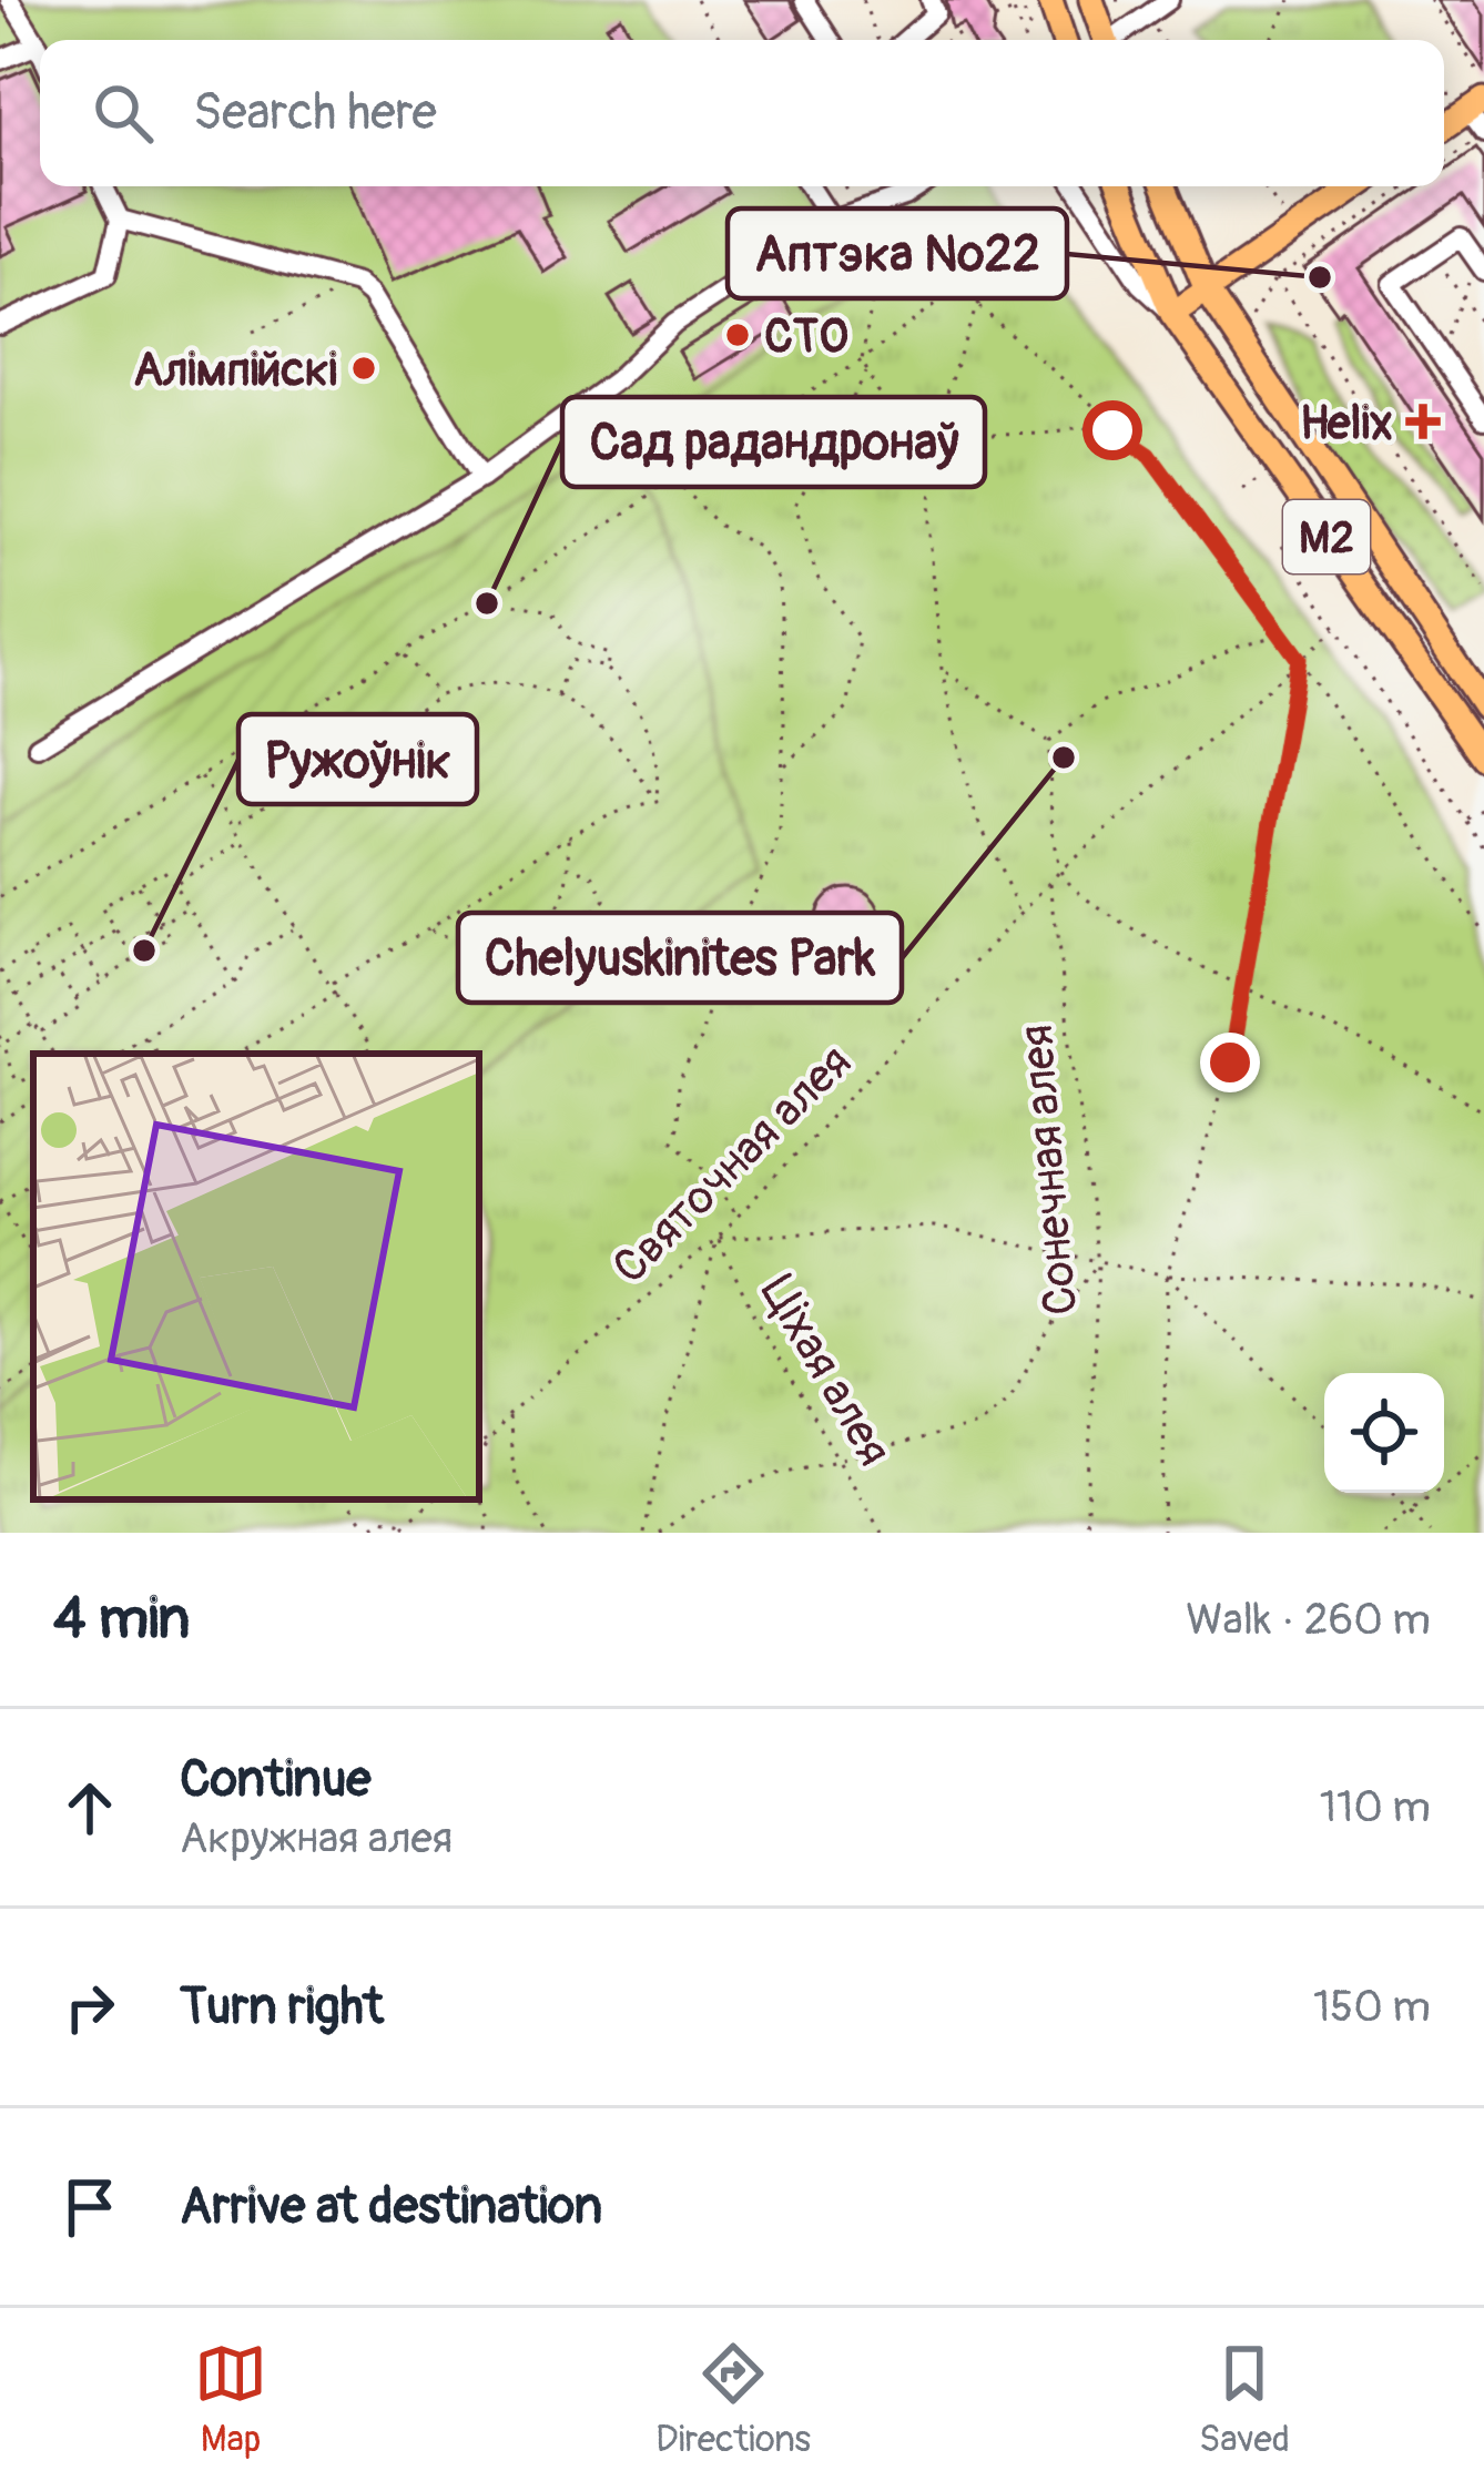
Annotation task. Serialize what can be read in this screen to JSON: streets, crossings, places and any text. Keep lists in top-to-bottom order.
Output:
{
  "streets": {
    "main road": ["М2"],
    "path": ["Святочная алея", "Сонечная алея", "Ціхая алея"]
  },
  "crossings": [
    ["Святочная алея", "Сонечная алея"],
    ["Святочная алея", "Ціхая алея"]
  ],
  "places": {
    "other": [
      "Аптэка №22",
      "СТО",
      "Алімпійскі",
      "Сад радандронаў",
      "Chelyuskinites Park",
      "Ружоўнік"
    ],
    "health": ["Helix"]
  },
  "page": {
    "search": "Search here",
    "heading": ["4 min", "Walk · 260 m"],
    "list": [
      ["Continue", "Акружная алея", "110 m"],
      ["Turn right", "150 m"],
      "Arrive at destination"
    ],
    "nav": ["Map", "Directions", "Saved"]
  }
}
